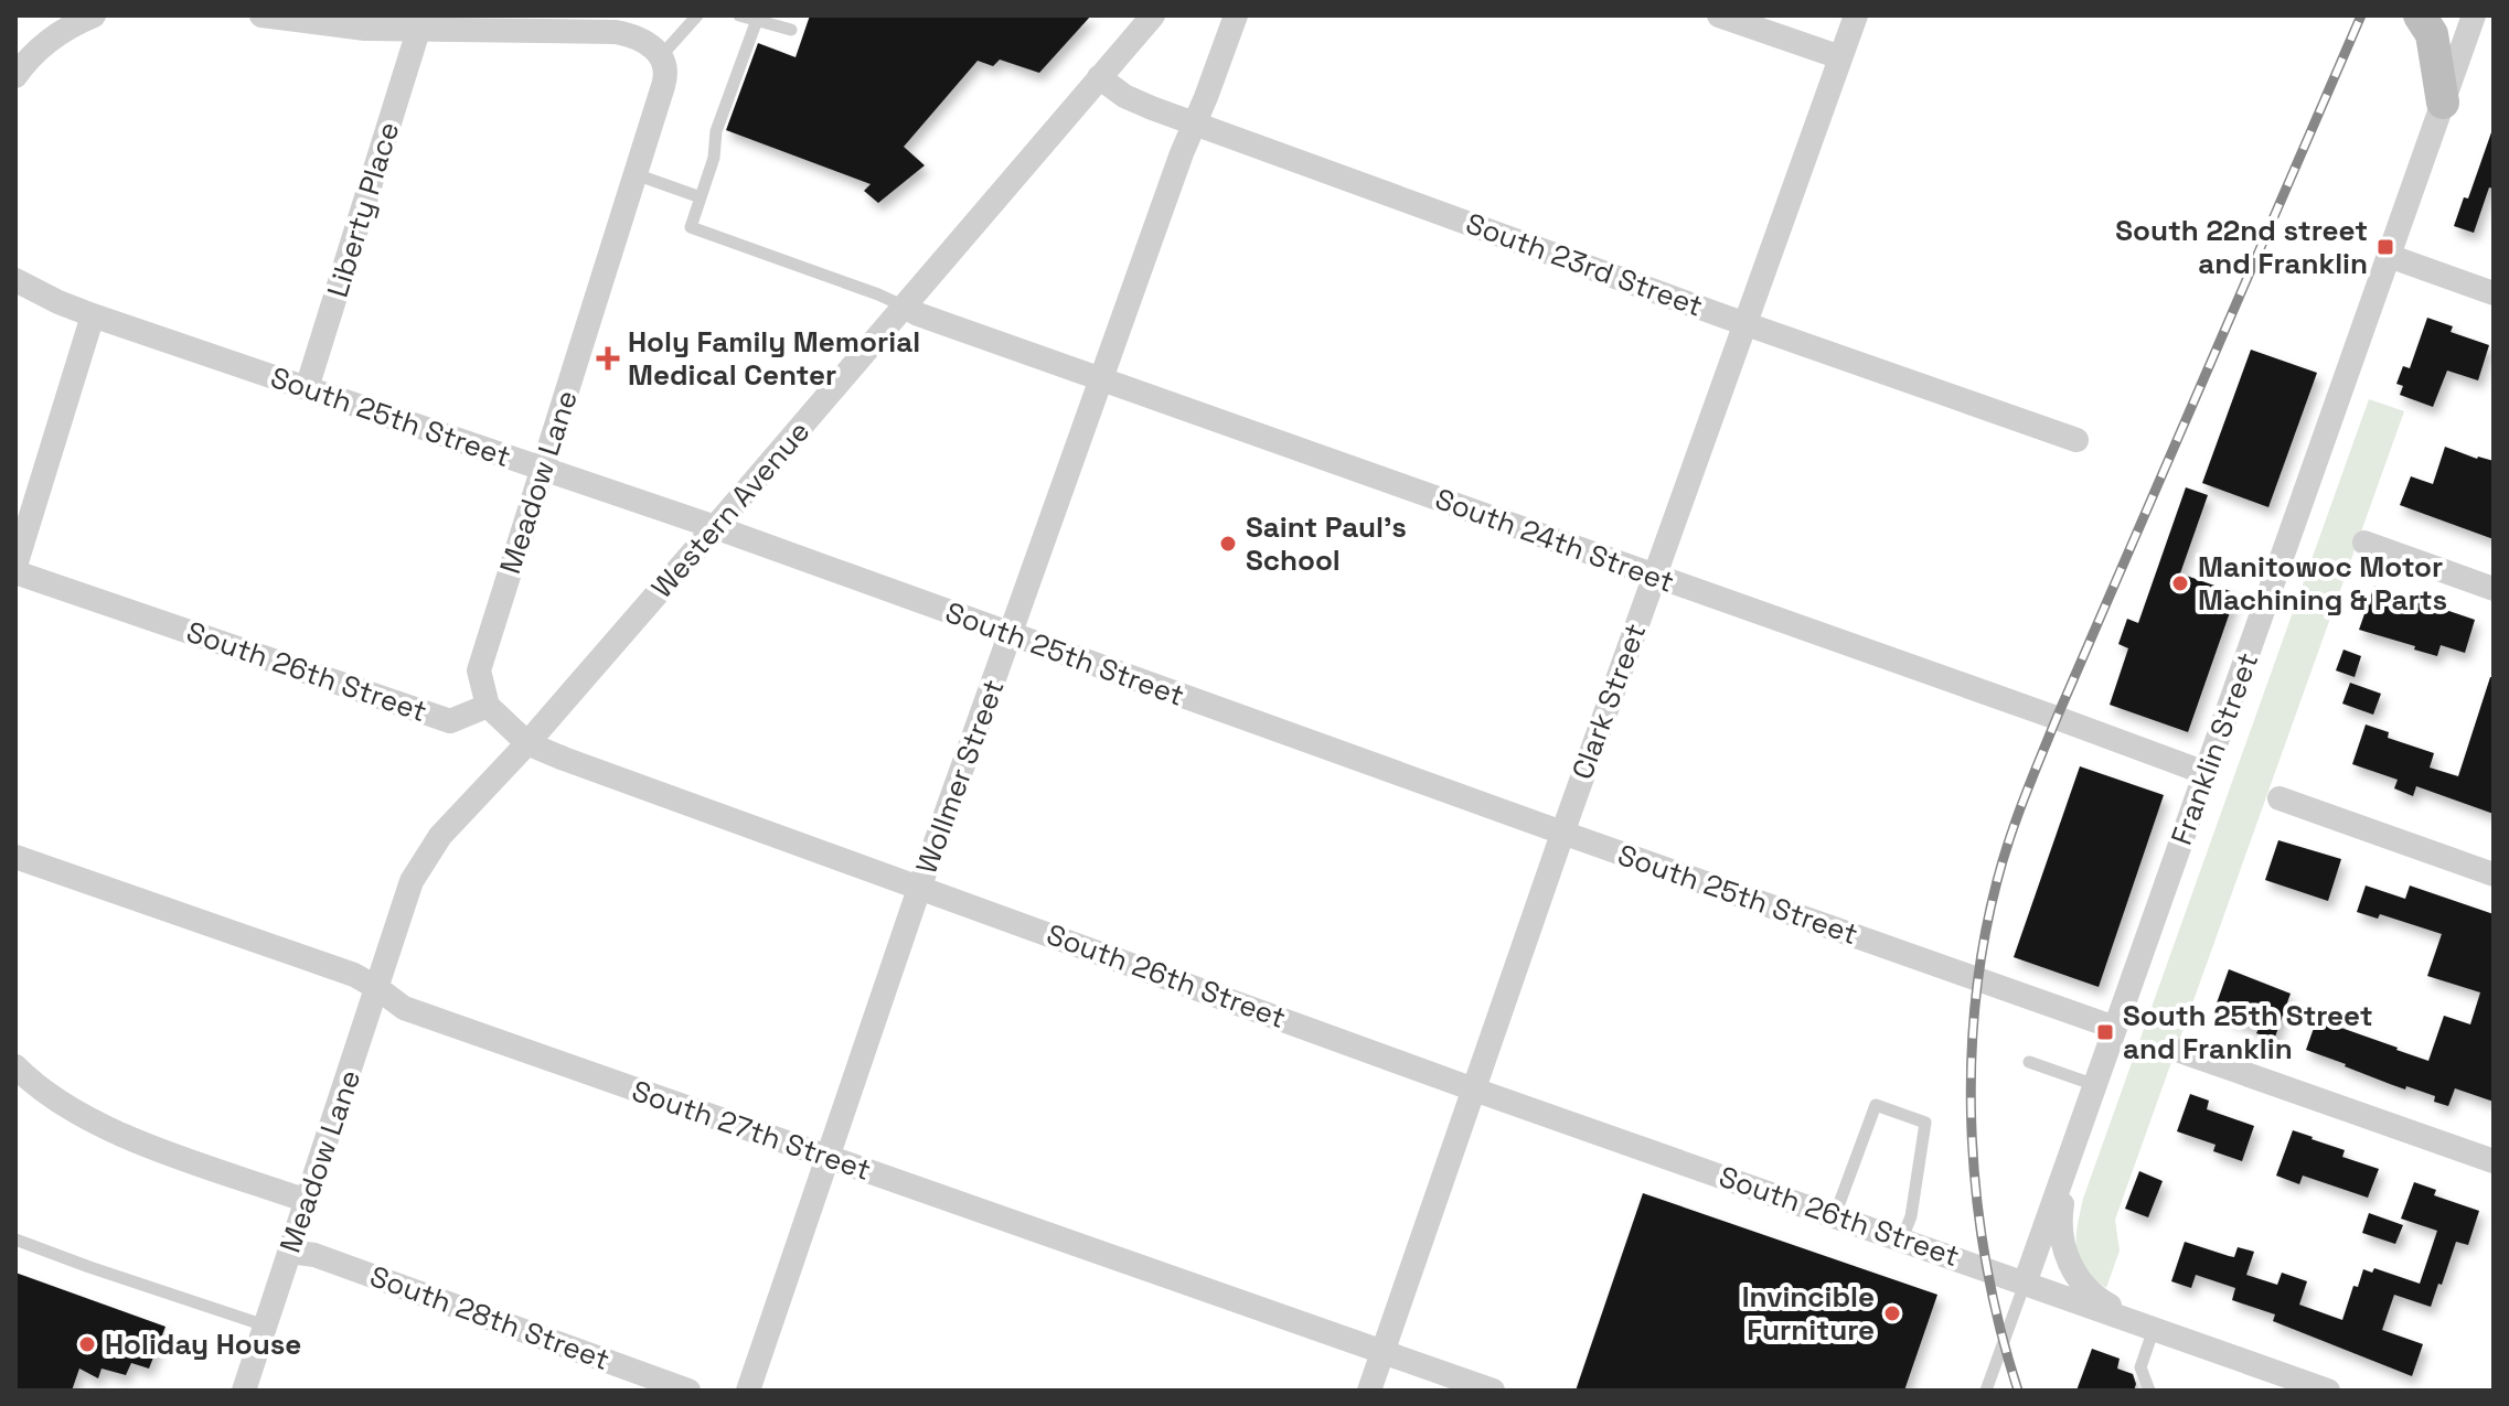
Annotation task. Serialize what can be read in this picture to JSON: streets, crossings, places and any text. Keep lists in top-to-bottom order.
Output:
{
  "streets": {
    "street": [
      "Liberty Place",
      "South 23rd Street",
      "South 25th Street",
      "Meadow Lane",
      "Western Avenue",
      "South 24th Street",
      "South 26th Street",
      "Clark Street",
      "Franklin Street",
      "Wollmer Street",
      "South 27th Street",
      "South 28th Street"
    ]
  },
  "crossings": [
    ["Liberty Place", "South 25th Street"],
    ["South 23rd Street", "Western Avenue"],
    ["South 23rd Street", "Clark Street"],
    ["South 23rd Street", "Wollmer Street"],
    ["South 25th Street", "Meadow Lane"],
    ["South 25th Street", "Western Avenue"],
    ["South 25th Street", "Clark Street"],
    ["South 25th Street", "Franklin Street"],
    ["South 25th Street", "Wollmer Street"],
    ["Meadow Lane", "Western Avenue"],
    ["Meadow Lane", "South 26th Street"],
    ["Meadow Lane", "South 27th Street"],
    ["Meadow Lane", "South 28th Street"],
    ["Western Avenue", "South 24th Street"],
    ["Western Avenue", "South 26th Street"],
    ["South 24th Street", "Clark Street"],
    ["South 24th Street", "Franklin Street"],
    ["South 24th Street", "Wollmer Street"],
    ["South 26th Street", "Clark Street"],
    ["South 26th Street", "Franklin Street"],
    ["South 26th Street", "Wollmer Street"],
    ["Clark Street", "South 27th Street"],
    ["Wollmer Street", "South 27th Street"]
  ],
  "places": {
    "transit": ["South 22nd street and Franklin", "South 25th Street and Franklin"],
    "health": ["Holy Family Memorial Medical Center"],
    "other": [
      "Saint Paul's School",
      "Manitowoc Motor Machining & Parts",
      "Invincible Furniture",
      "Holiday House"
    ]
  }
}
